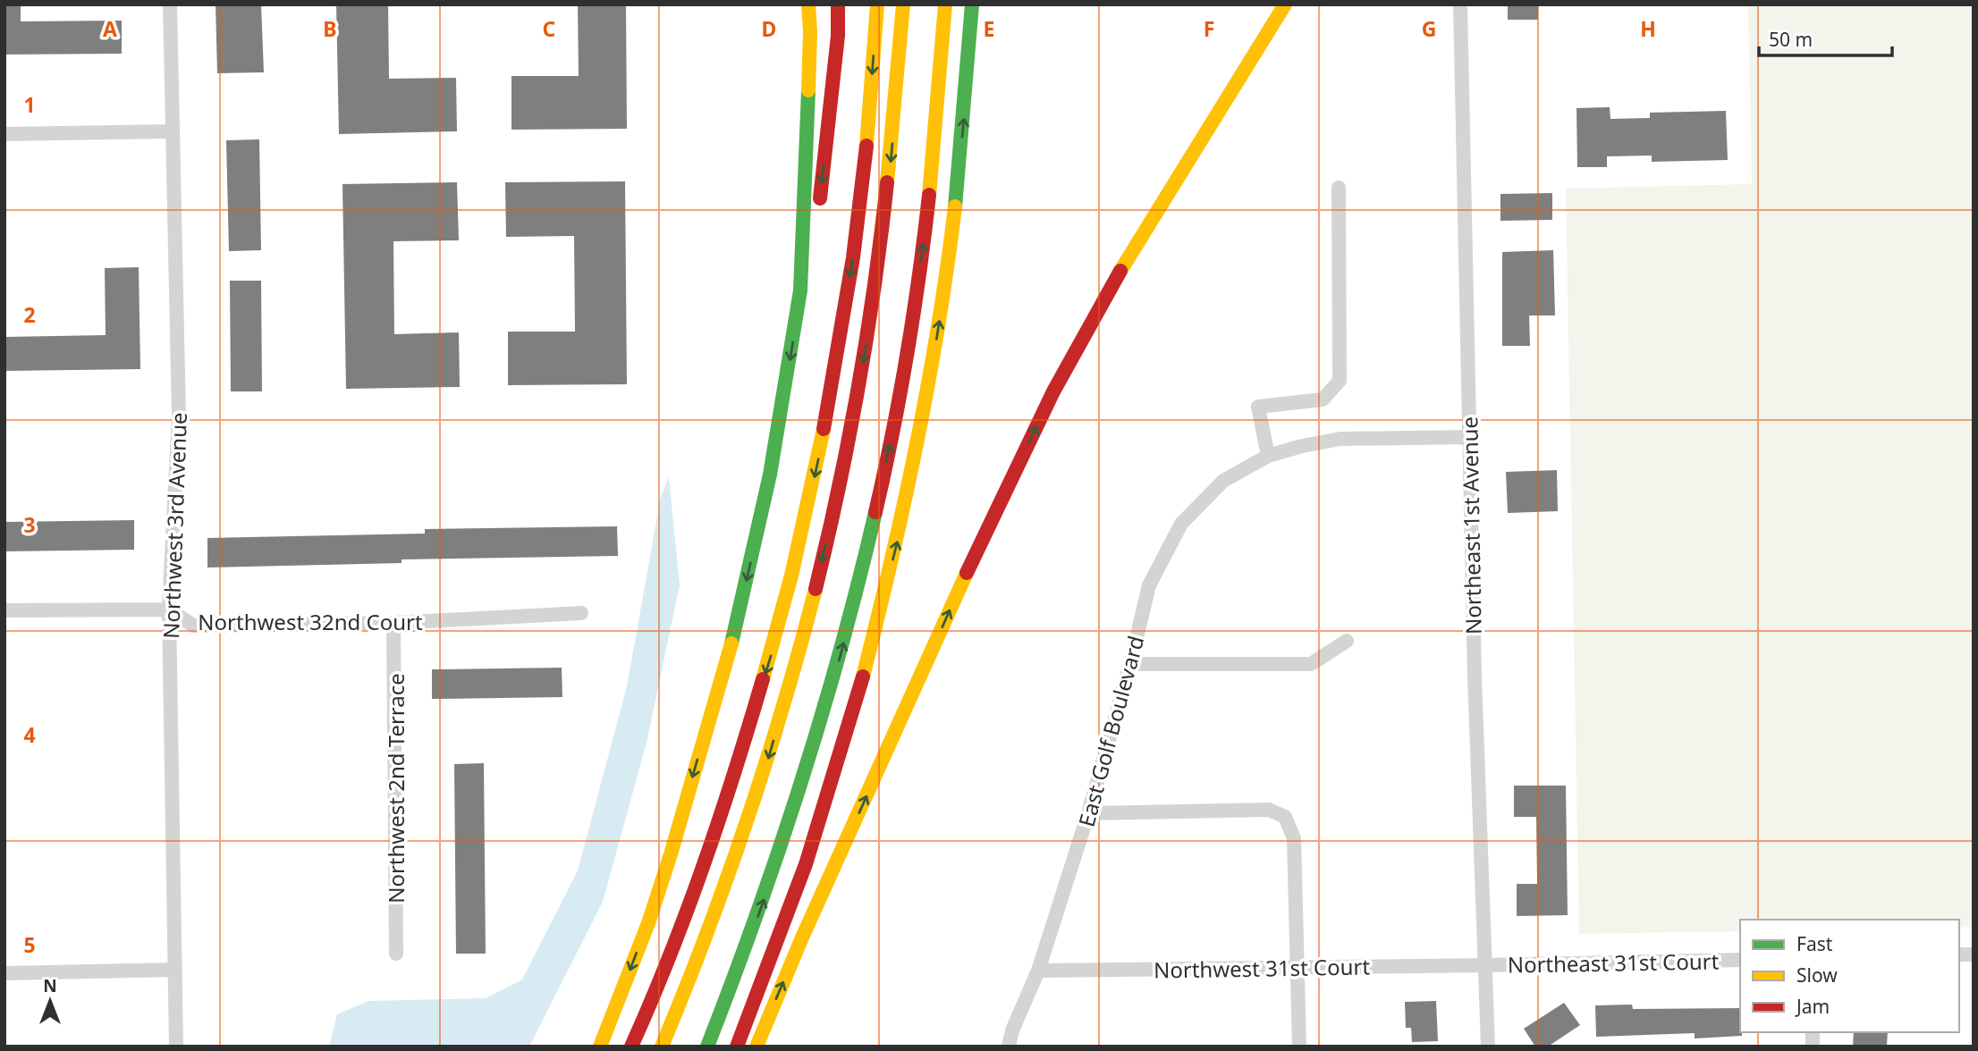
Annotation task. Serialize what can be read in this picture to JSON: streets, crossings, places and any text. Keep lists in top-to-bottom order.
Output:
{
  "streets": {
    "street": [
      "Northwest 3rd Avenue",
      "Northeast 1st Avenue",
      "Northwest 32nd Court",
      "East Golf Boulevard",
      "Northwest 2nd Terrace",
      "Northeast 31st Court",
      "Northwest 31st Court"
    ]
  },
  "crossings": [
    ["Northwest 3rd Avenue", "Northwest 32nd Court"],
    ["Northeast 1st Avenue", "East Golf Boulevard"],
    ["Northeast 1st Avenue", "Northeast 31st Court"],
    ["Northeast 1st Avenue", "Northwest 31st Court"],
    ["Northwest 32nd Court", "Northwest 2nd Terrace"],
    ["East Golf Boulevard", "Northwest 31st Court"],
    ["Northeast 31st Court", "Northwest 31st Court"]
  ],
  "legend": ["Fast", "Slow", "Jam"],
  "scale_bar": "50 m",
  "north": "top",
  "grid": {
    "columns": [
      "A",
      "B",
      "C",
      "D",
      "E",
      "F",
      "G",
      "H"
    ],
    "rows": [
      "1",
      "2",
      "3",
      "4",
      "5"
    ]
  }
}
